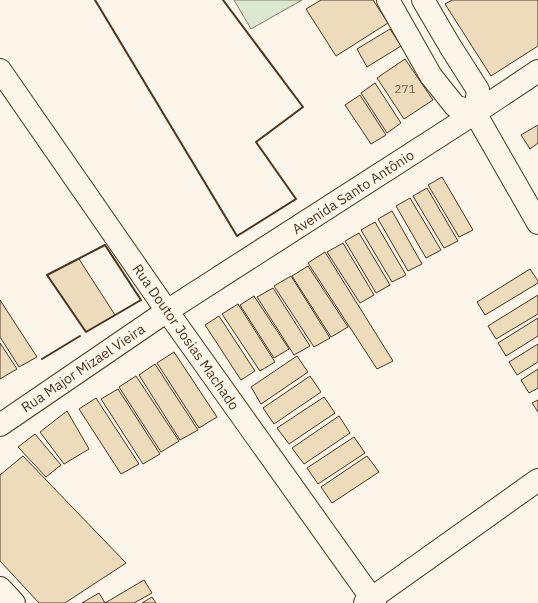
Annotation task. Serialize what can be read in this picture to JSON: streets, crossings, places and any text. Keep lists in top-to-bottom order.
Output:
{
  "streets": {
    "street": ["Avenida Santo Antônio", "Rua Doutor Josias Machado", "Rua Major Mizael Vieira"]
  },
  "crossings": [
    ["Avenida Santo Antônio", "Rua Doutor Josias Machado"],
    ["Avenida Santo Antônio", "Rua Major Mizael Vieira"],
    ["Rua Doutor Josias Machado", "Rua Major Mizael Vieira"]
  ],
  "house_numbers": ["271"]
}
